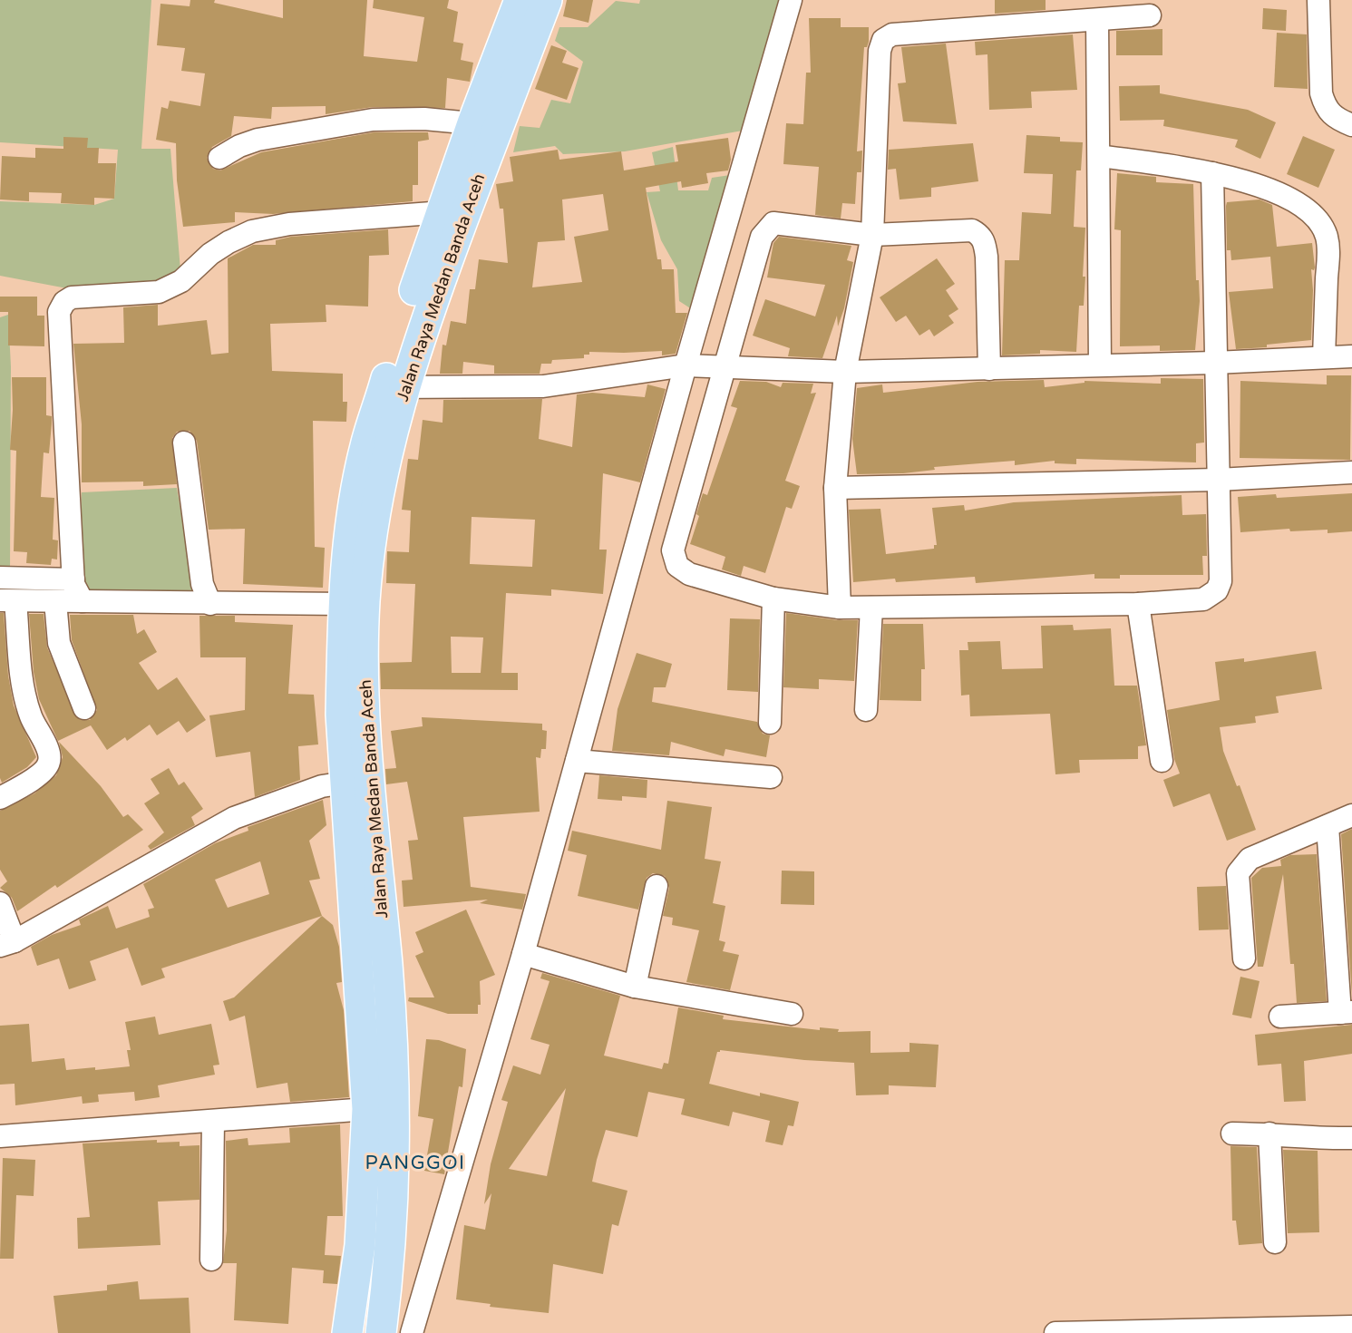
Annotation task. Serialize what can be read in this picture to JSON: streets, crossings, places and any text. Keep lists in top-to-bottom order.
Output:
{
  "streets": {
    "highway": ["Jalan Raya Medan Banda Aceh"]
  },
  "districts": ["PANGGOI"]
}
